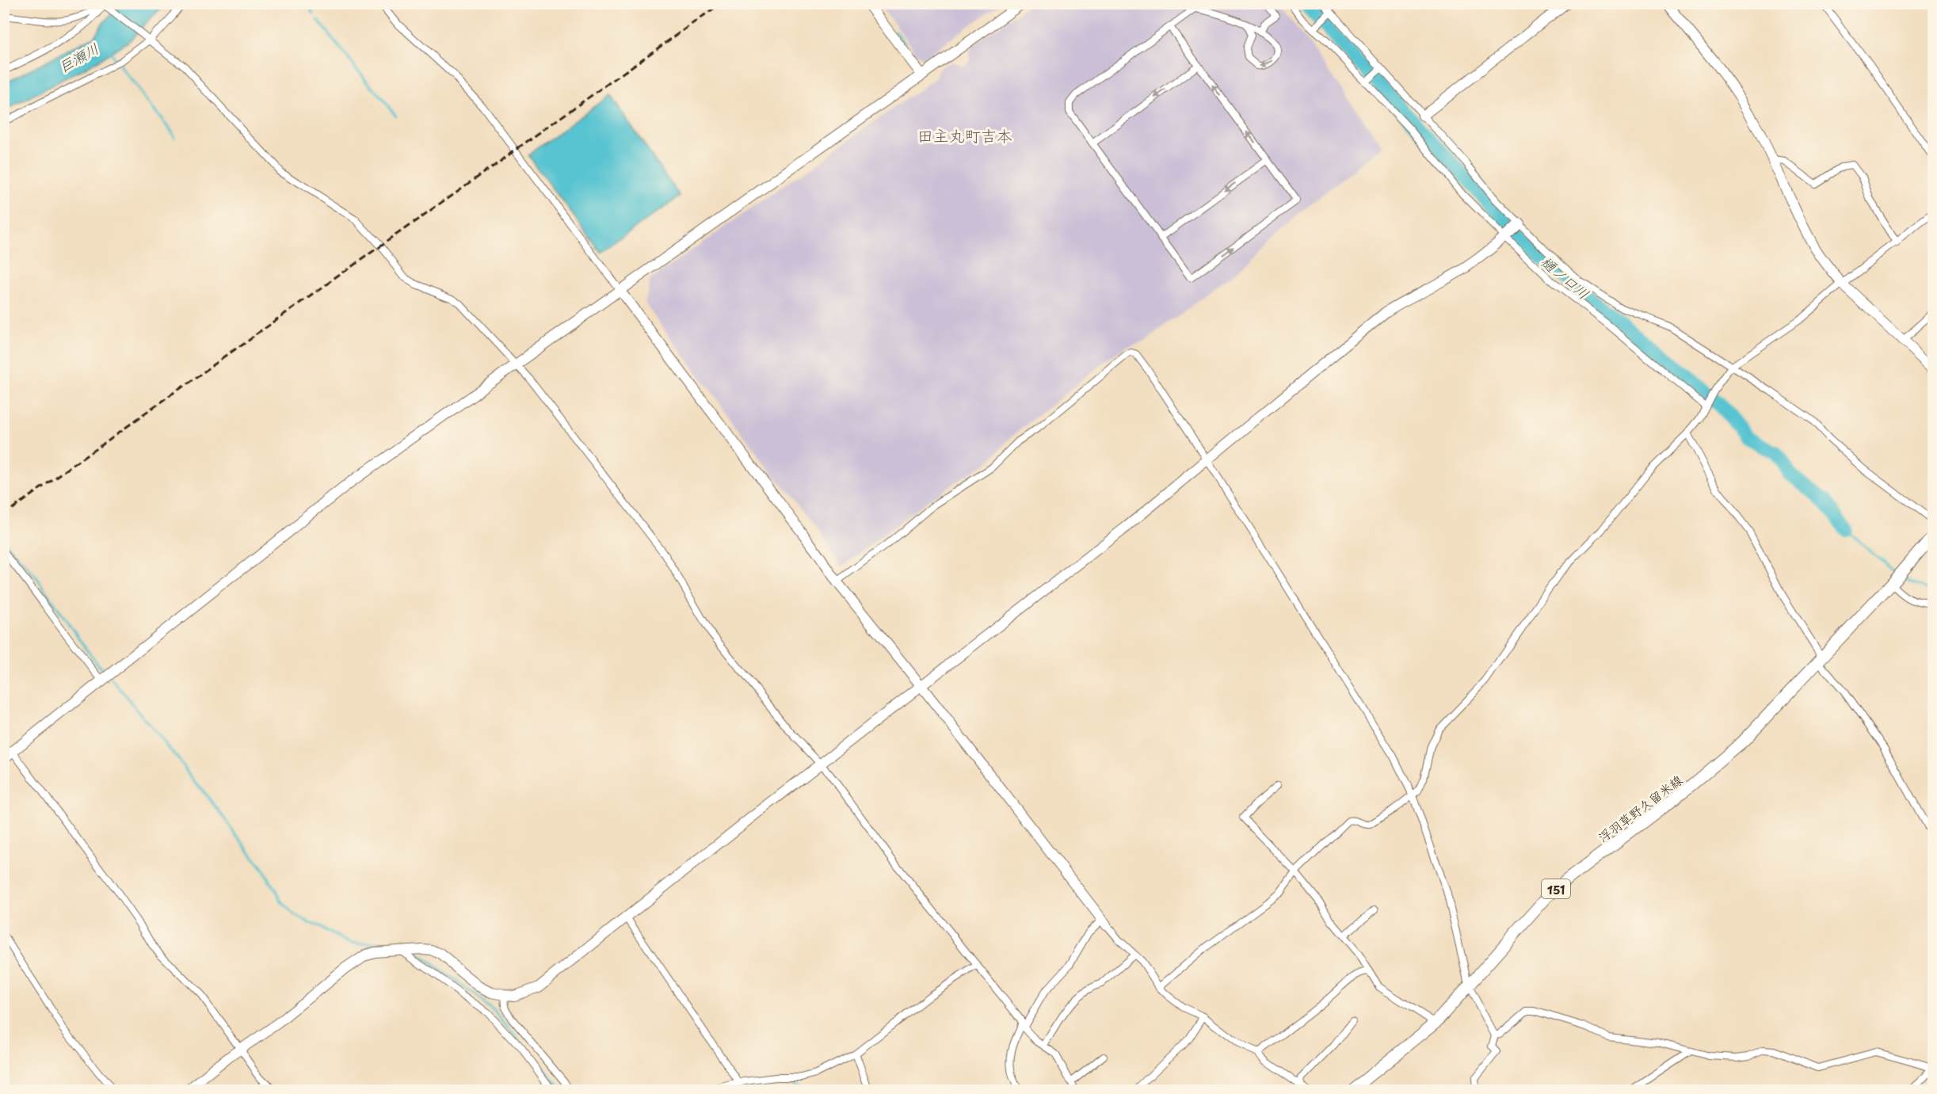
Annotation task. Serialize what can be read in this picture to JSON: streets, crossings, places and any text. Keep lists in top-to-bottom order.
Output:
{
  "streets": {
    "main road": ["浮羽草野久留米線", "151"]
  },
  "districts": ["田主丸町吉本"],
  "water": ["巨瀬川", "樋ノ口川"]
}
